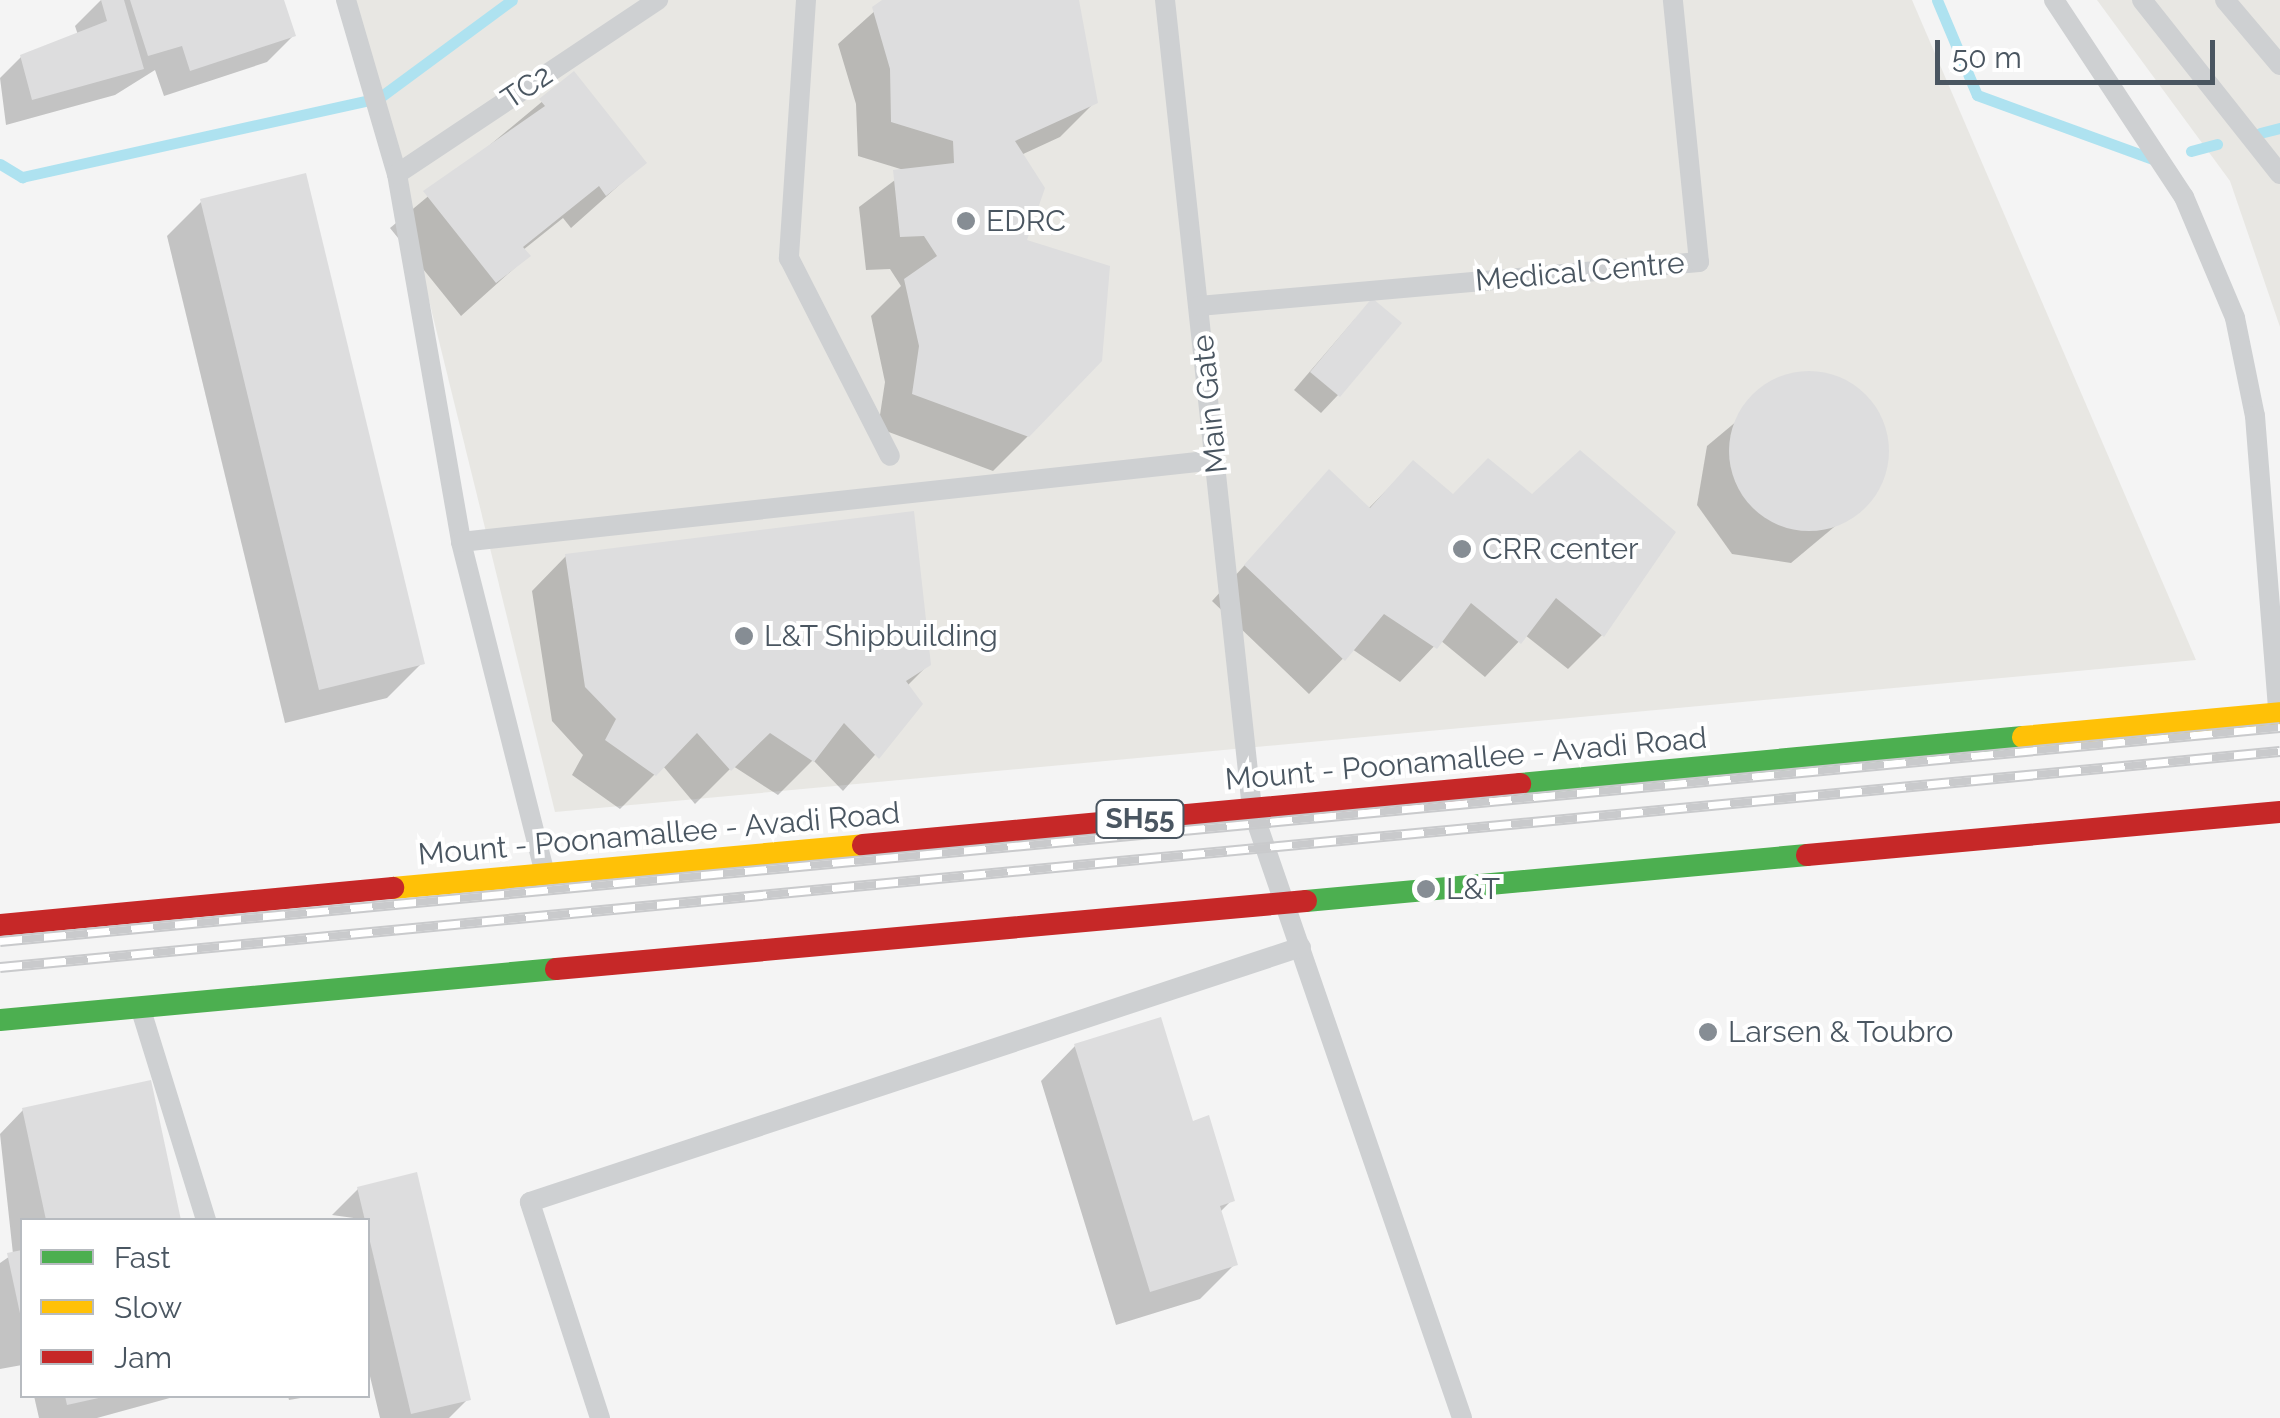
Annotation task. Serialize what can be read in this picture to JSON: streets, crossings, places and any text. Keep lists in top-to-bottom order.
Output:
{
  "streets": {
    "main road": ["Mount - Poonamallee - Avadi Road", "SH55"],
    "lane": ["TC2", "Medical Centre", "Main Gate"]
  },
  "crossings": [
    ["Medical Centre", "Main Gate"],
    ["Main Gate", "Mount - Poonamallee - Avadi Road"]
  ],
  "places": [
    "EDRC",
    "CRR center",
    "L&T Shipbuilding",
    "L&T",
    "Larsen & Toubro"
  ],
  "legend": ["Fast", "Slow", "Jam"],
  "scale_bar": "50 m"
}
